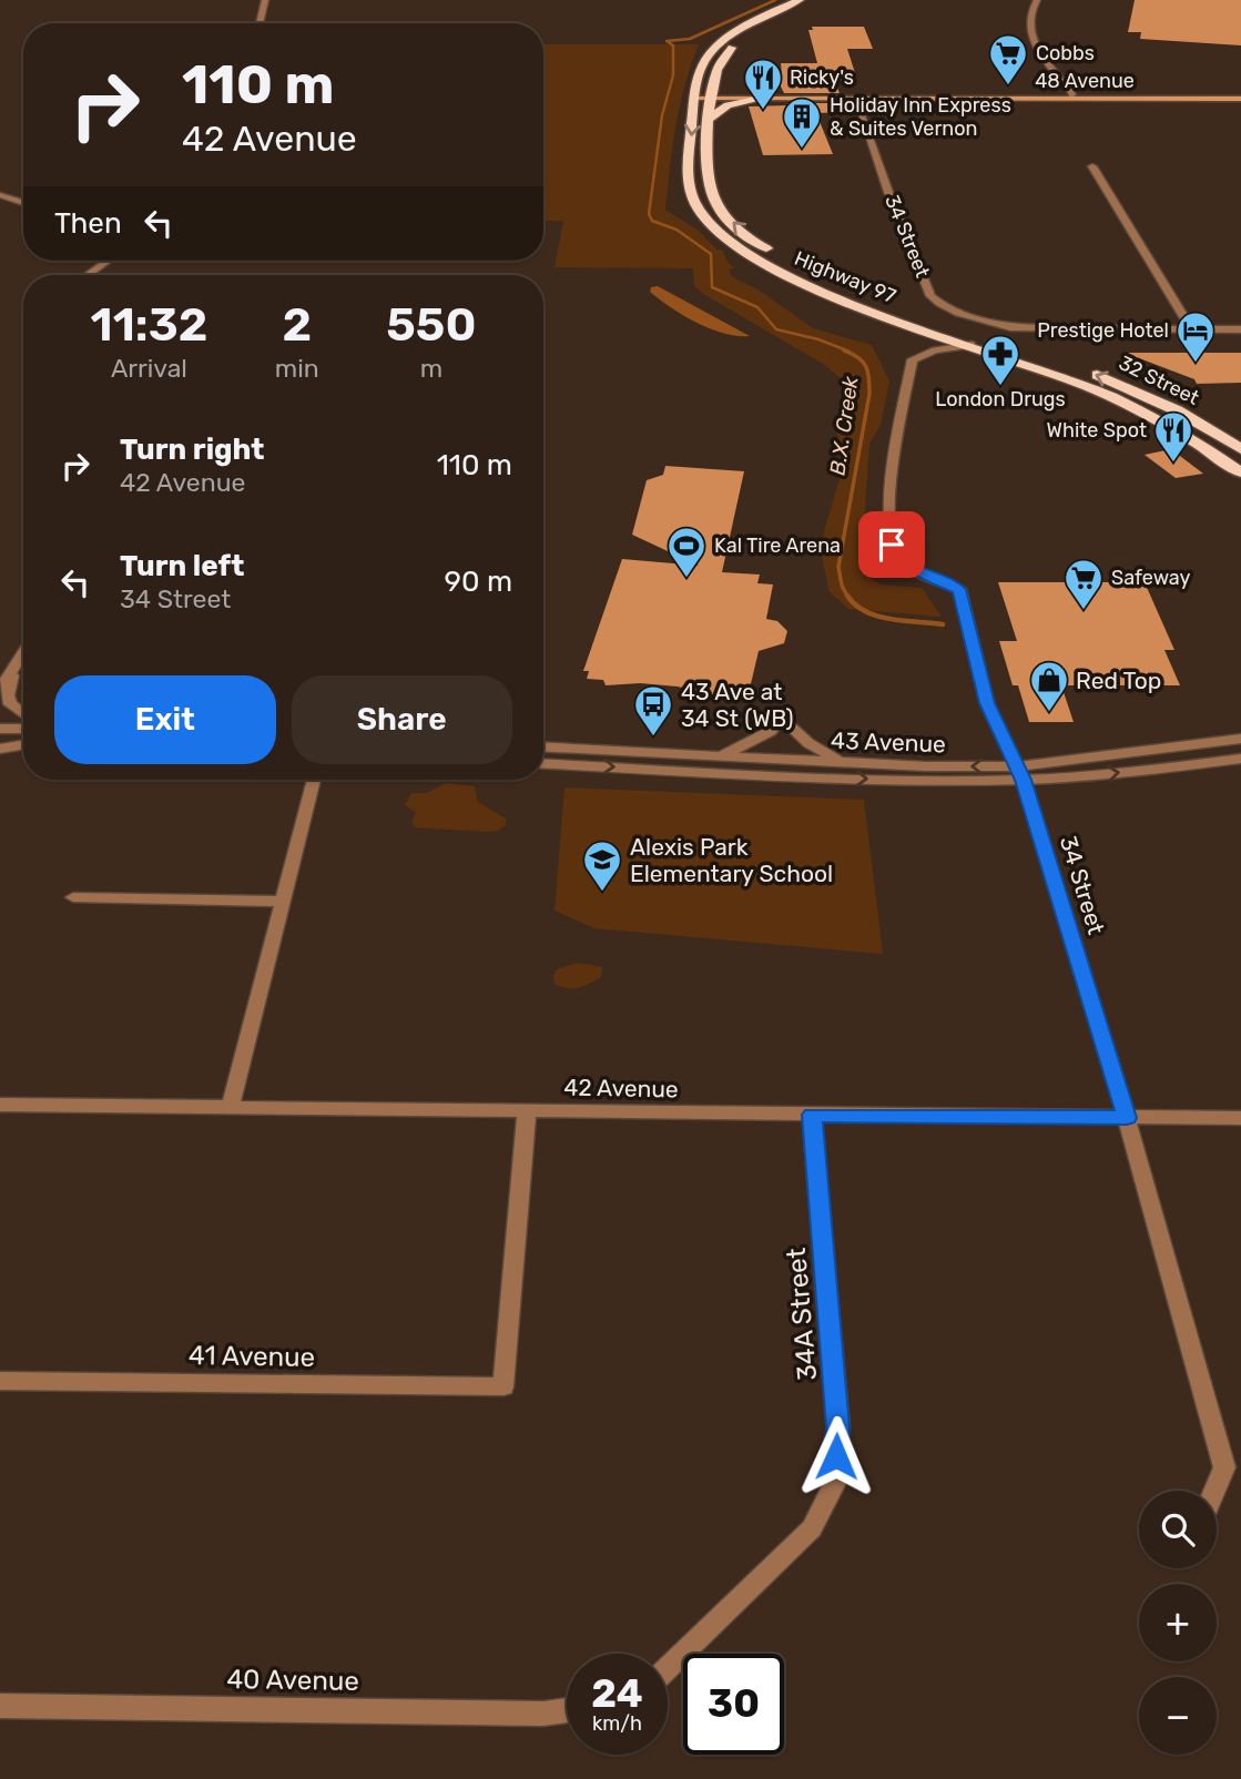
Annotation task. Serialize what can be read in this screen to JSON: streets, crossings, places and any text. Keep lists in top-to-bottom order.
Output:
{
  "streets": {
    "highway": ["Highway 97", "32 Street"],
    "main road": ["48 Avenue"],
    "street": [
      "34 Street",
      "43 Avenue",
      "42 Avenue",
      "34A Street",
      "41 Avenue",
      "40 Avenue"
    ]
  },
  "crossings": [
    ["48 Avenue", "34 Street"],
    ["48 Avenue", "Highway 97"],
    ["34 Street", "Highway 97"],
    ["34 Street", "43 Avenue"],
    ["34 Street", "42 Avenue"],
    ["Highway 97", "32 Street"],
    ["42 Avenue", "34A Street"],
    ["42 Avenue", "41 Avenue"]
  ],
  "water": ["B.X. Creek"],
  "places": {
    "supermarket": ["Cobbs", "Safeway"],
    "restaurant": ["Ricky's", "White Spot"],
    "building": ["Holiday Inn Express & Suites Vernon"],
    "hotel": ["Prestige Hotel"],
    "pharmacy": ["London Drugs"],
    "sports": ["Kal Tire Arena"],
    "shop": ["Red Top"],
    "bus stop": ["43 Ave at 34 St (WB)"],
    "school or university": ["Alexis Park Elementary School"]
  },
  "page": {
    "turn": ["110 m", "42 Avenue"],
    "then": "Then",
    "eta": [
      "11:32",
      "Arrival",
      "2",
      "min",
      "550",
      "m"
    ],
    "list": [
      {
        "name": "Turn right",
        "note": "42 Avenue",
        "value": "110 m"
      },
      {
        "name": "Turn left",
        "note": "34 Street",
        "value": "90 m"
      }
    ],
    "buttons": ["Exit", "Share"],
    "map_buttons": ["+", "−"],
    "speed": "24 km/h",
    "limit": "30"
  }
}
